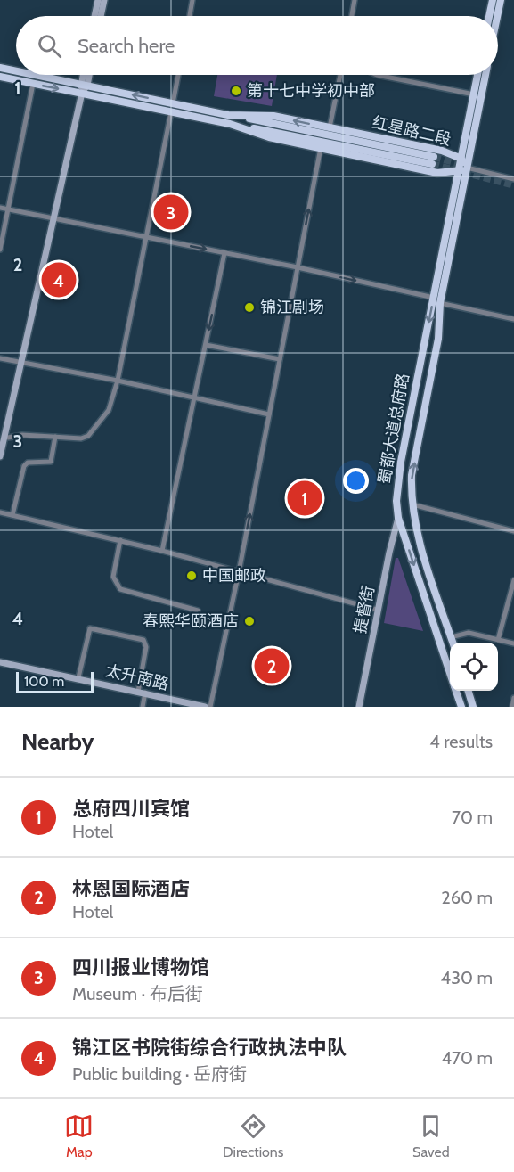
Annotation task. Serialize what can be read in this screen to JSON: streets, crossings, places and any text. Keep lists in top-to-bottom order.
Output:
{
  "streets": {
    "main road": [
      "红星路二段",
      "蜀都大道总府路",
      "提督街",
      "太升南路"
    ]
  },
  "crossings": [
    ["红星路二段", "蜀都大道总府路"],
    ["蜀都大道总府路", "提督街"]
  ],
  "places": [
    "第十七中学初中部",
    "锦江剧场",
    "中国邮政",
    "春熙华颐酒店"
  ],
  "scale_bar": "100 m",
  "page": {
    "search": "Search here",
    "pins": [
      "3",
      "4",
      "1",
      "2"
    ],
    "scale": "100 m",
    "heading": ["Nearby", "4 results"],
    "list": [
      {
        "mark": "1",
        "name": "总府四川宾馆",
        "note": "Hotel",
        "value": "70 m"
      },
      {
        "mark": "2",
        "name": "林恩国际酒店",
        "note": "Hotel",
        "value": "260 m"
      },
      {
        "mark": "3",
        "name": "四川报业博物馆",
        "note": "Museum · 布后街",
        "value": "430 m"
      },
      {
        "mark": "4",
        "name": "锦江区书院街综合行政执法中队",
        "note": "Public building · 岳府街",
        "value": "470 m"
      }
    ],
    "nav": ["Map", "Directions", "Saved"]
  },
  "grid": {
    "rows": [
      "1",
      "2",
      "3",
      "4"
    ]
  }
}
